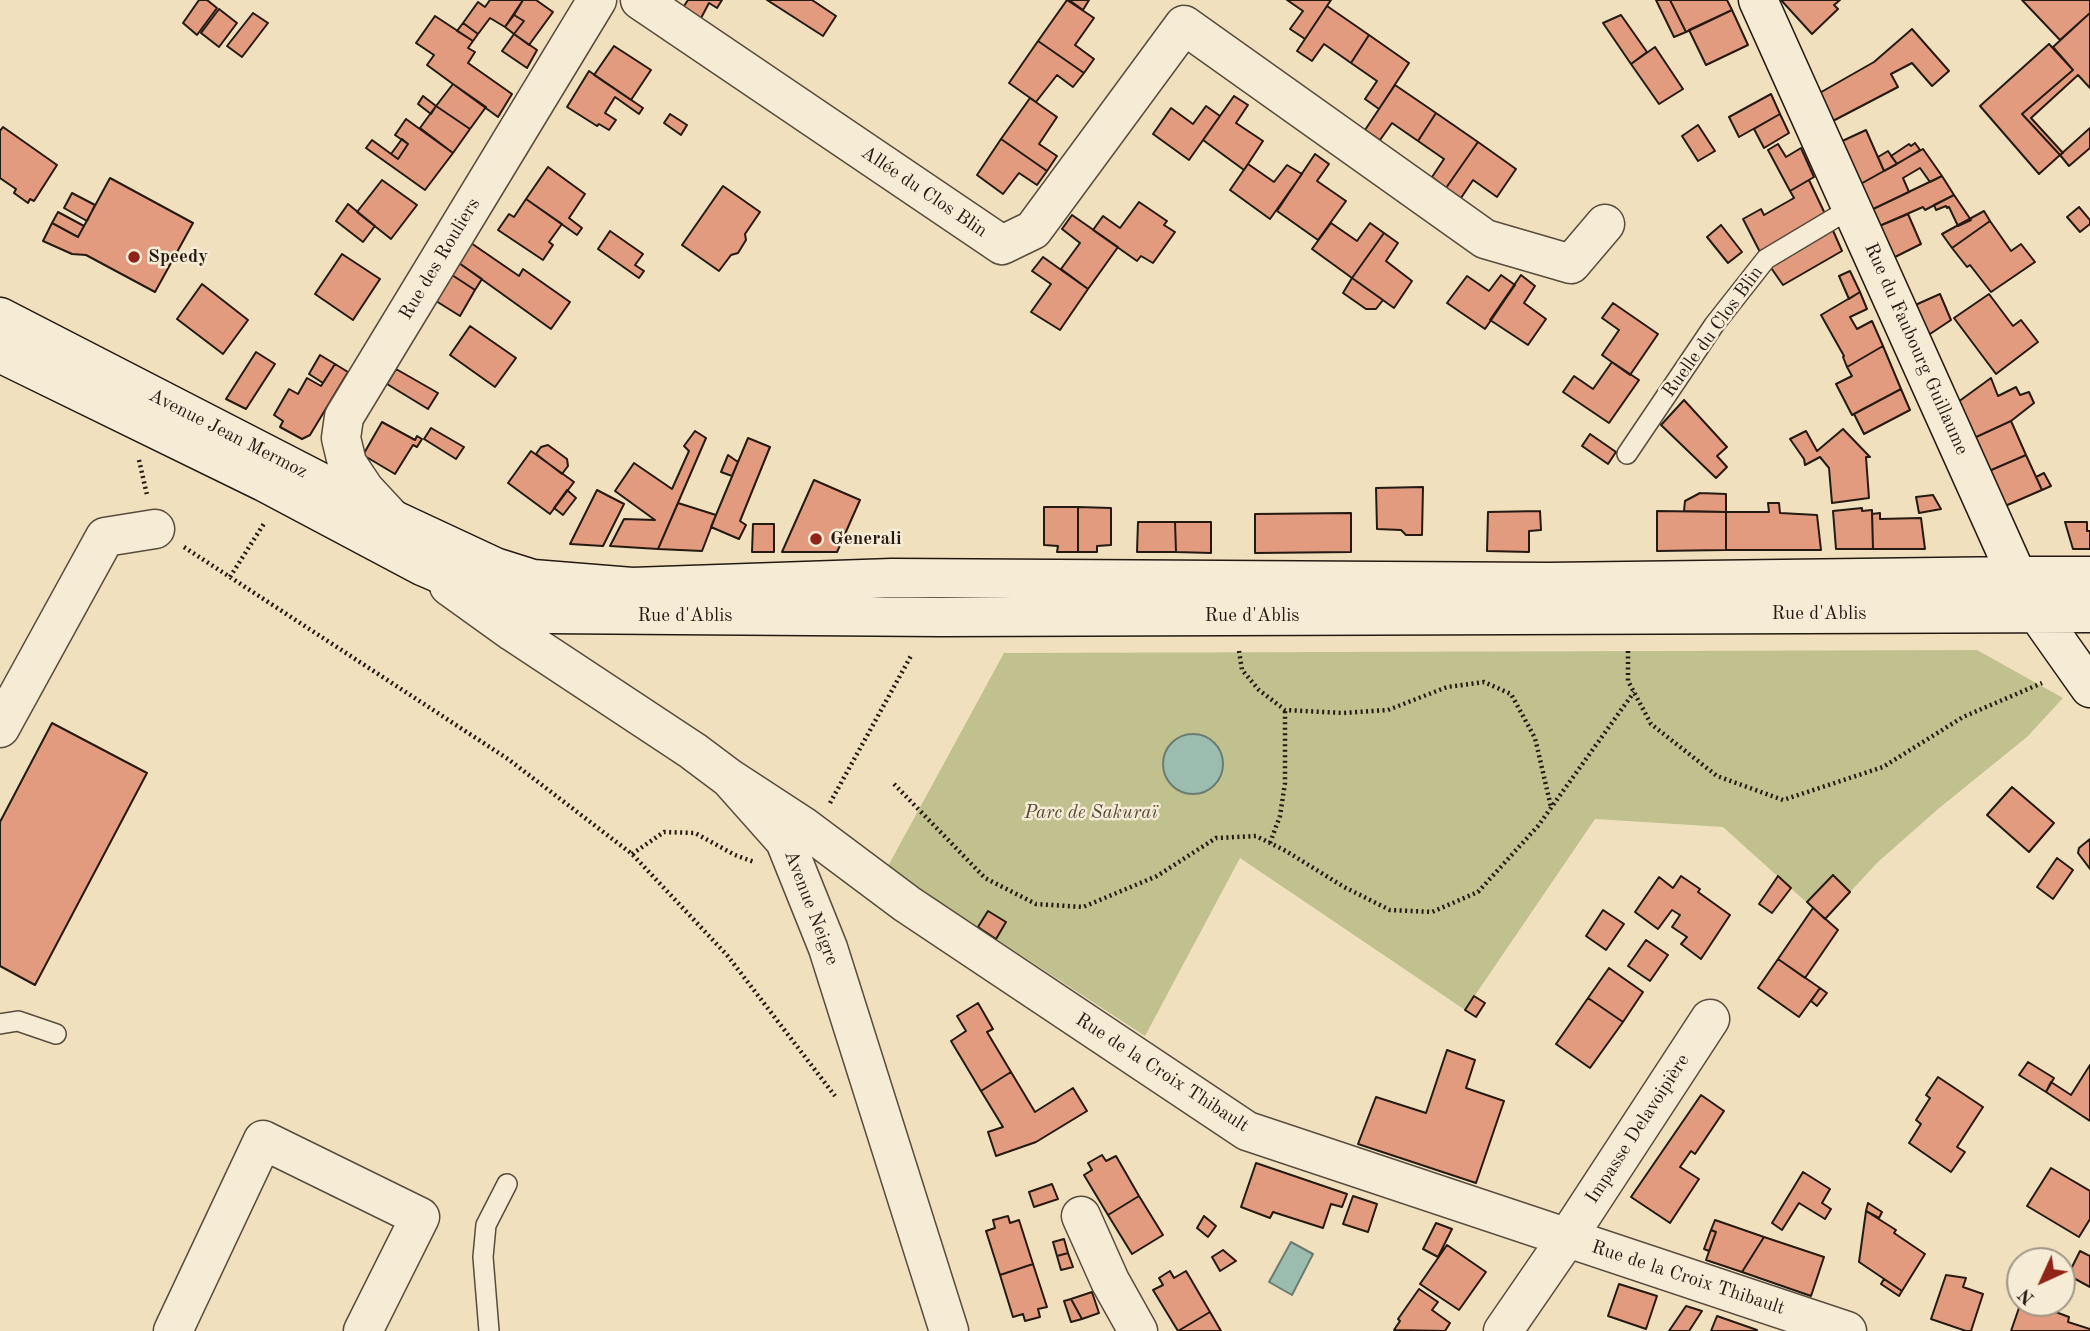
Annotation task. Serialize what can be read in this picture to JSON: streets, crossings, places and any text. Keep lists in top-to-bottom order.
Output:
{
  "streets": {
    "street": [
      "Allée du Clos Blin",
      "Rue des Rouliers",
      "Rue du Faubourg Guillaume",
      "Avenue Jean Mermoz",
      "Rue d'Ablis",
      "Avenue Neigre",
      "Rue de la Croix Thibault",
      "Impasse Delavoipière"
    ],
    "lane": ["Ruelle du Clos Blin"]
  },
  "crossings": [
    ["Rue des Rouliers", "Avenue Jean Mermoz"],
    ["Ruelle du Clos Blin", "Rue du Faubourg Guillaume"],
    ["Rue du Faubourg Guillaume", "Rue d'Ablis"],
    ["Avenue Jean Mermoz", "Rue d'Ablis"],
    ["Avenue Jean Mermoz", "Avenue Neigre"],
    ["Rue d'Ablis", "Avenue Neigre"],
    ["Avenue Neigre", "Rue de la Croix Thibault"],
    ["Rue de la Croix Thibault", "Impasse Delavoipière"]
  ],
  "parks": ["Parc de Sakuraï"],
  "places": ["Speedy", "Generali"],
  "north": "bottom left"
}
